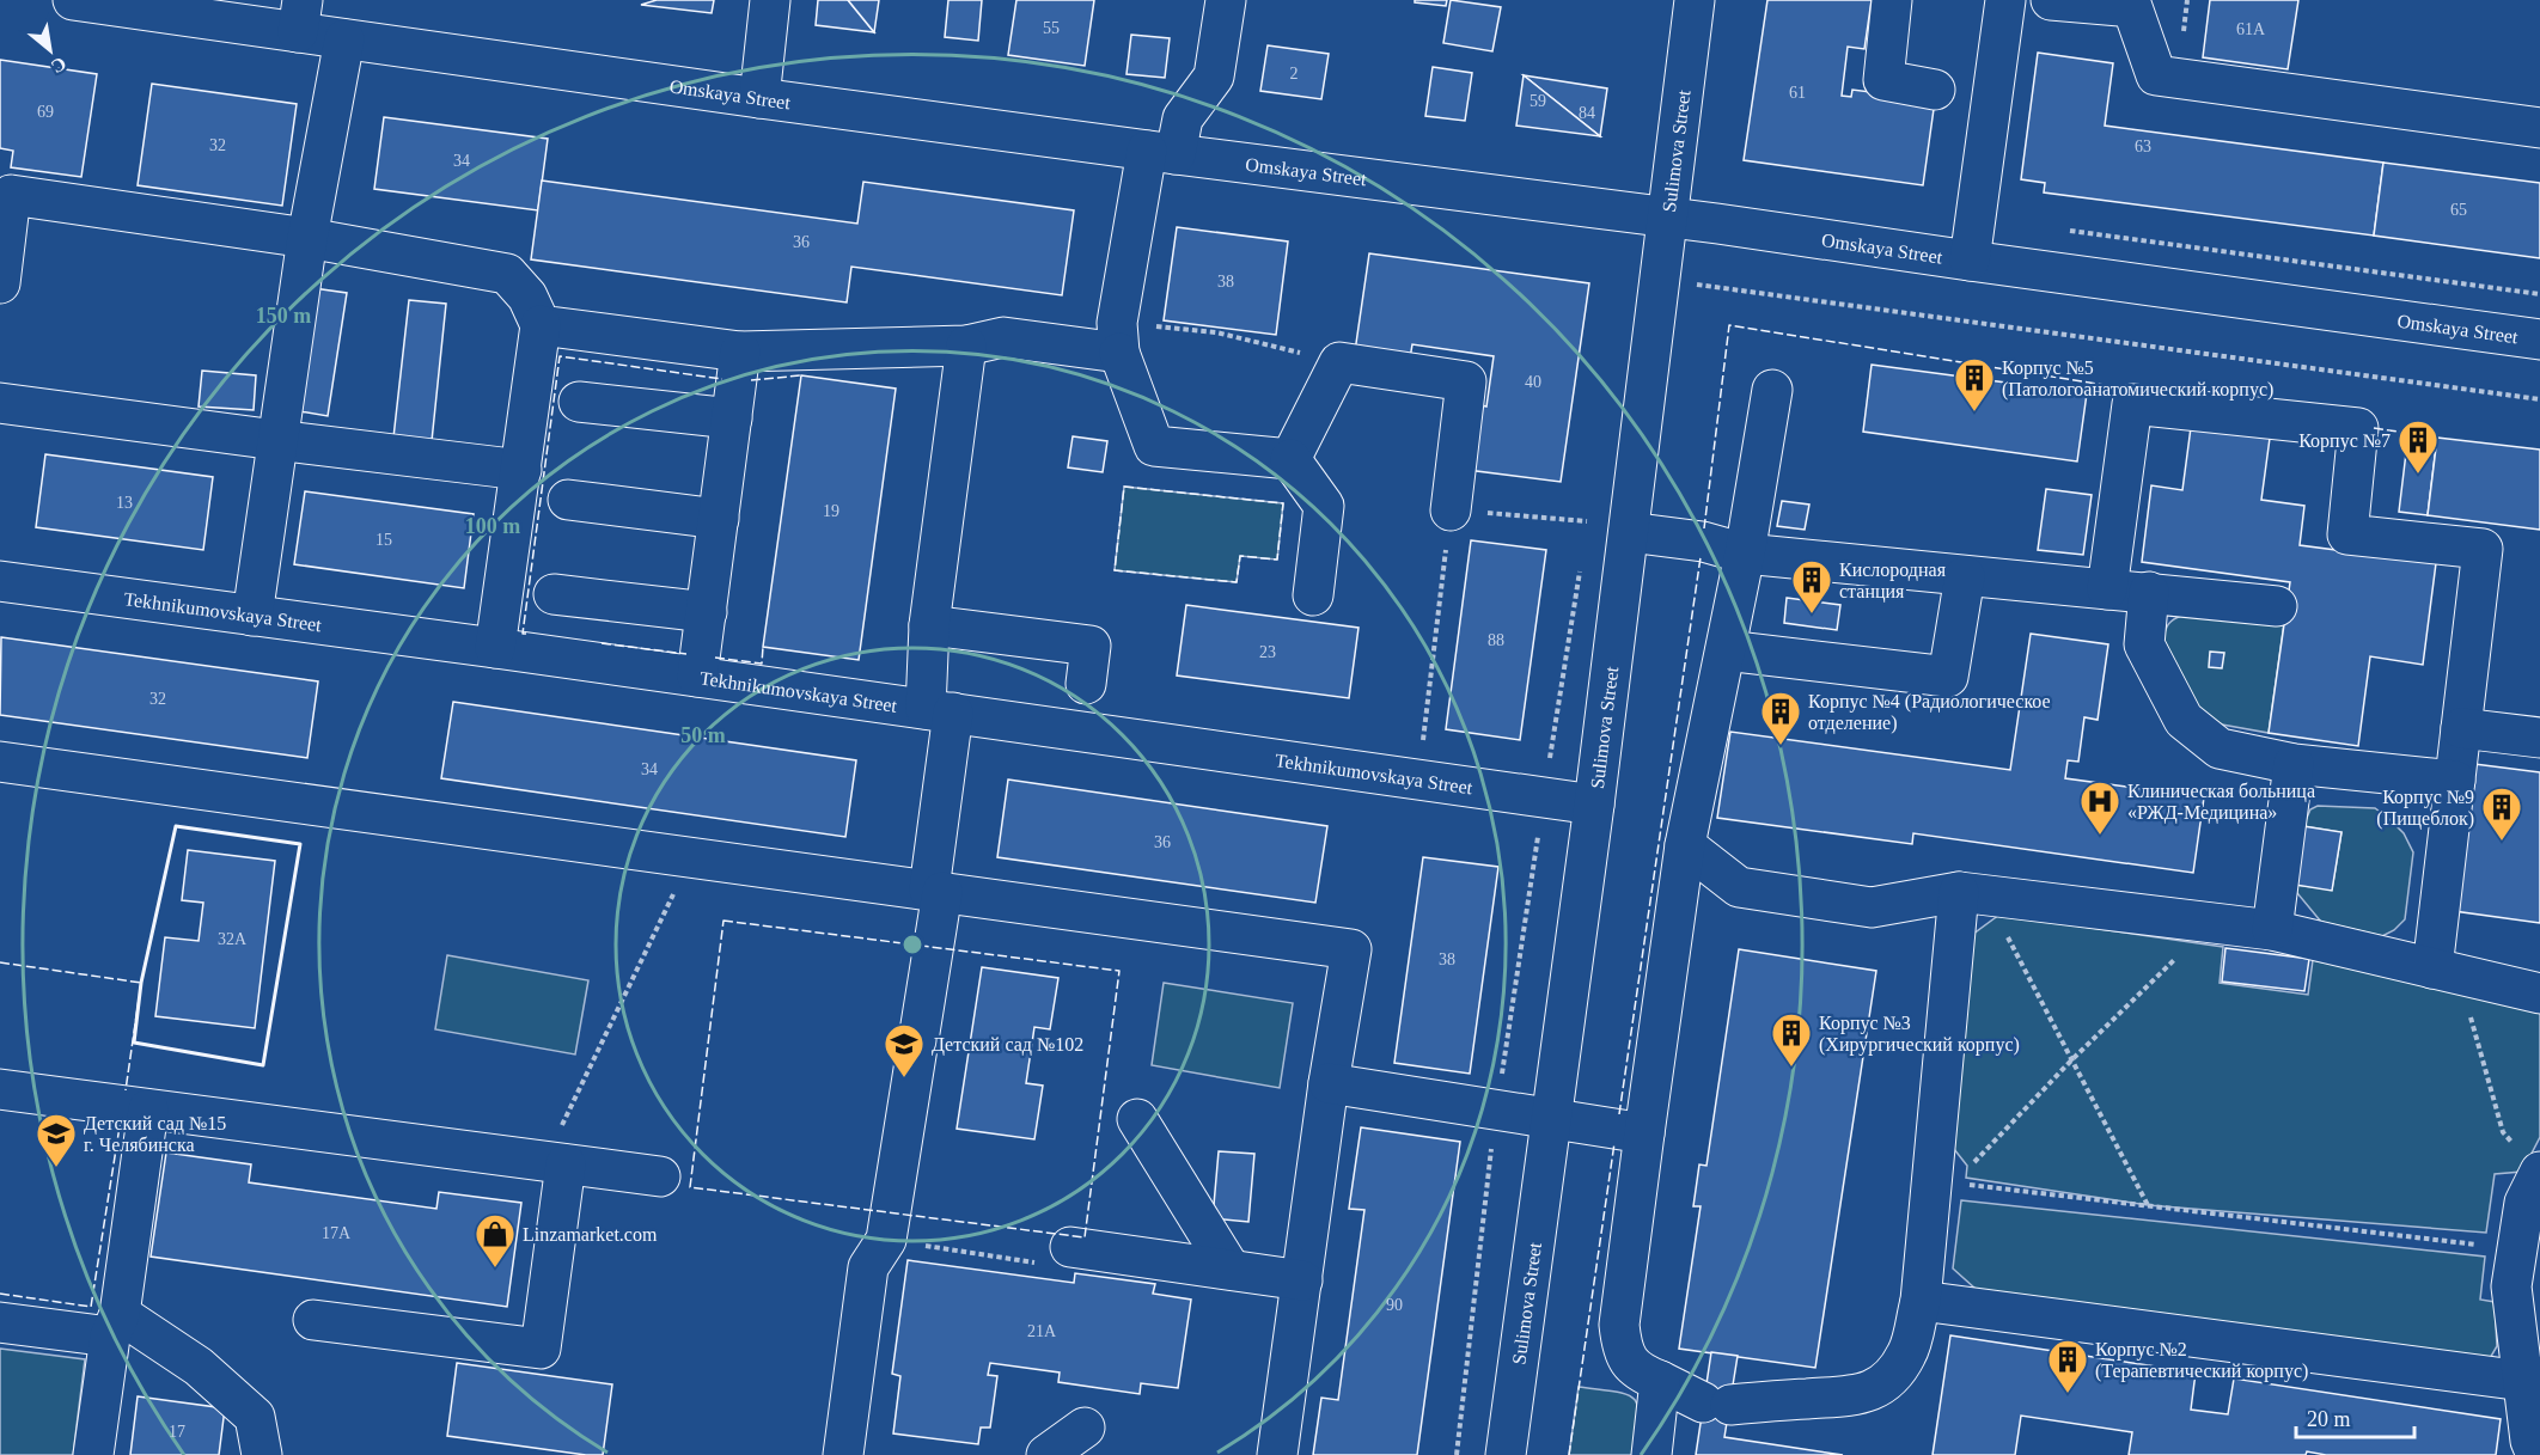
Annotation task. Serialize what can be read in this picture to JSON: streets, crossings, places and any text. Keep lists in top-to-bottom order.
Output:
{
  "streets": {
    "street": ["Omskaya Street", "Sulimova Street", "Tekhnikumovskaya Street"]
  },
  "crossings": [
    ["Omskaya Street", "Sulimova Street"],
    ["Sulimova Street", "Tekhnikumovskaya Street"]
  ],
  "places": {
    "building": [
      "Корпус №5 (Патологоанатомический корпус)",
      "Корпус №7",
      "Кислородная станция",
      "Корпус №4 (Радиологическое отделение)",
      "Корпус №9 (Пищеблок)",
      "Корпус №3 (Хирургический корпус)",
      "Корпус №2 (Терапевтический корпус)"
    ],
    "hospital": ["Клиническая больница «РЖД-Медицина»"],
    "school or university": ["Детский сад №102", "Детский сад №15 г. Челябинска"],
    "shop": ["Linzamarket.com"]
  },
  "house_numbers": [
    "55",
    "61А",
    "2",
    "61",
    "59",
    "69",
    "84",
    "32",
    "63",
    "34",
    "65",
    "36",
    "38",
    "40",
    "13",
    "19",
    "15",
    "88",
    "23",
    "32",
    "34",
    "36",
    "32А",
    "38",
    "17А",
    "90",
    "21А",
    "17"
  ],
  "scale_bar": "20 m",
  "north": "bottom right",
  "rings": ["150 m", "100 m", "50 m"]
}
